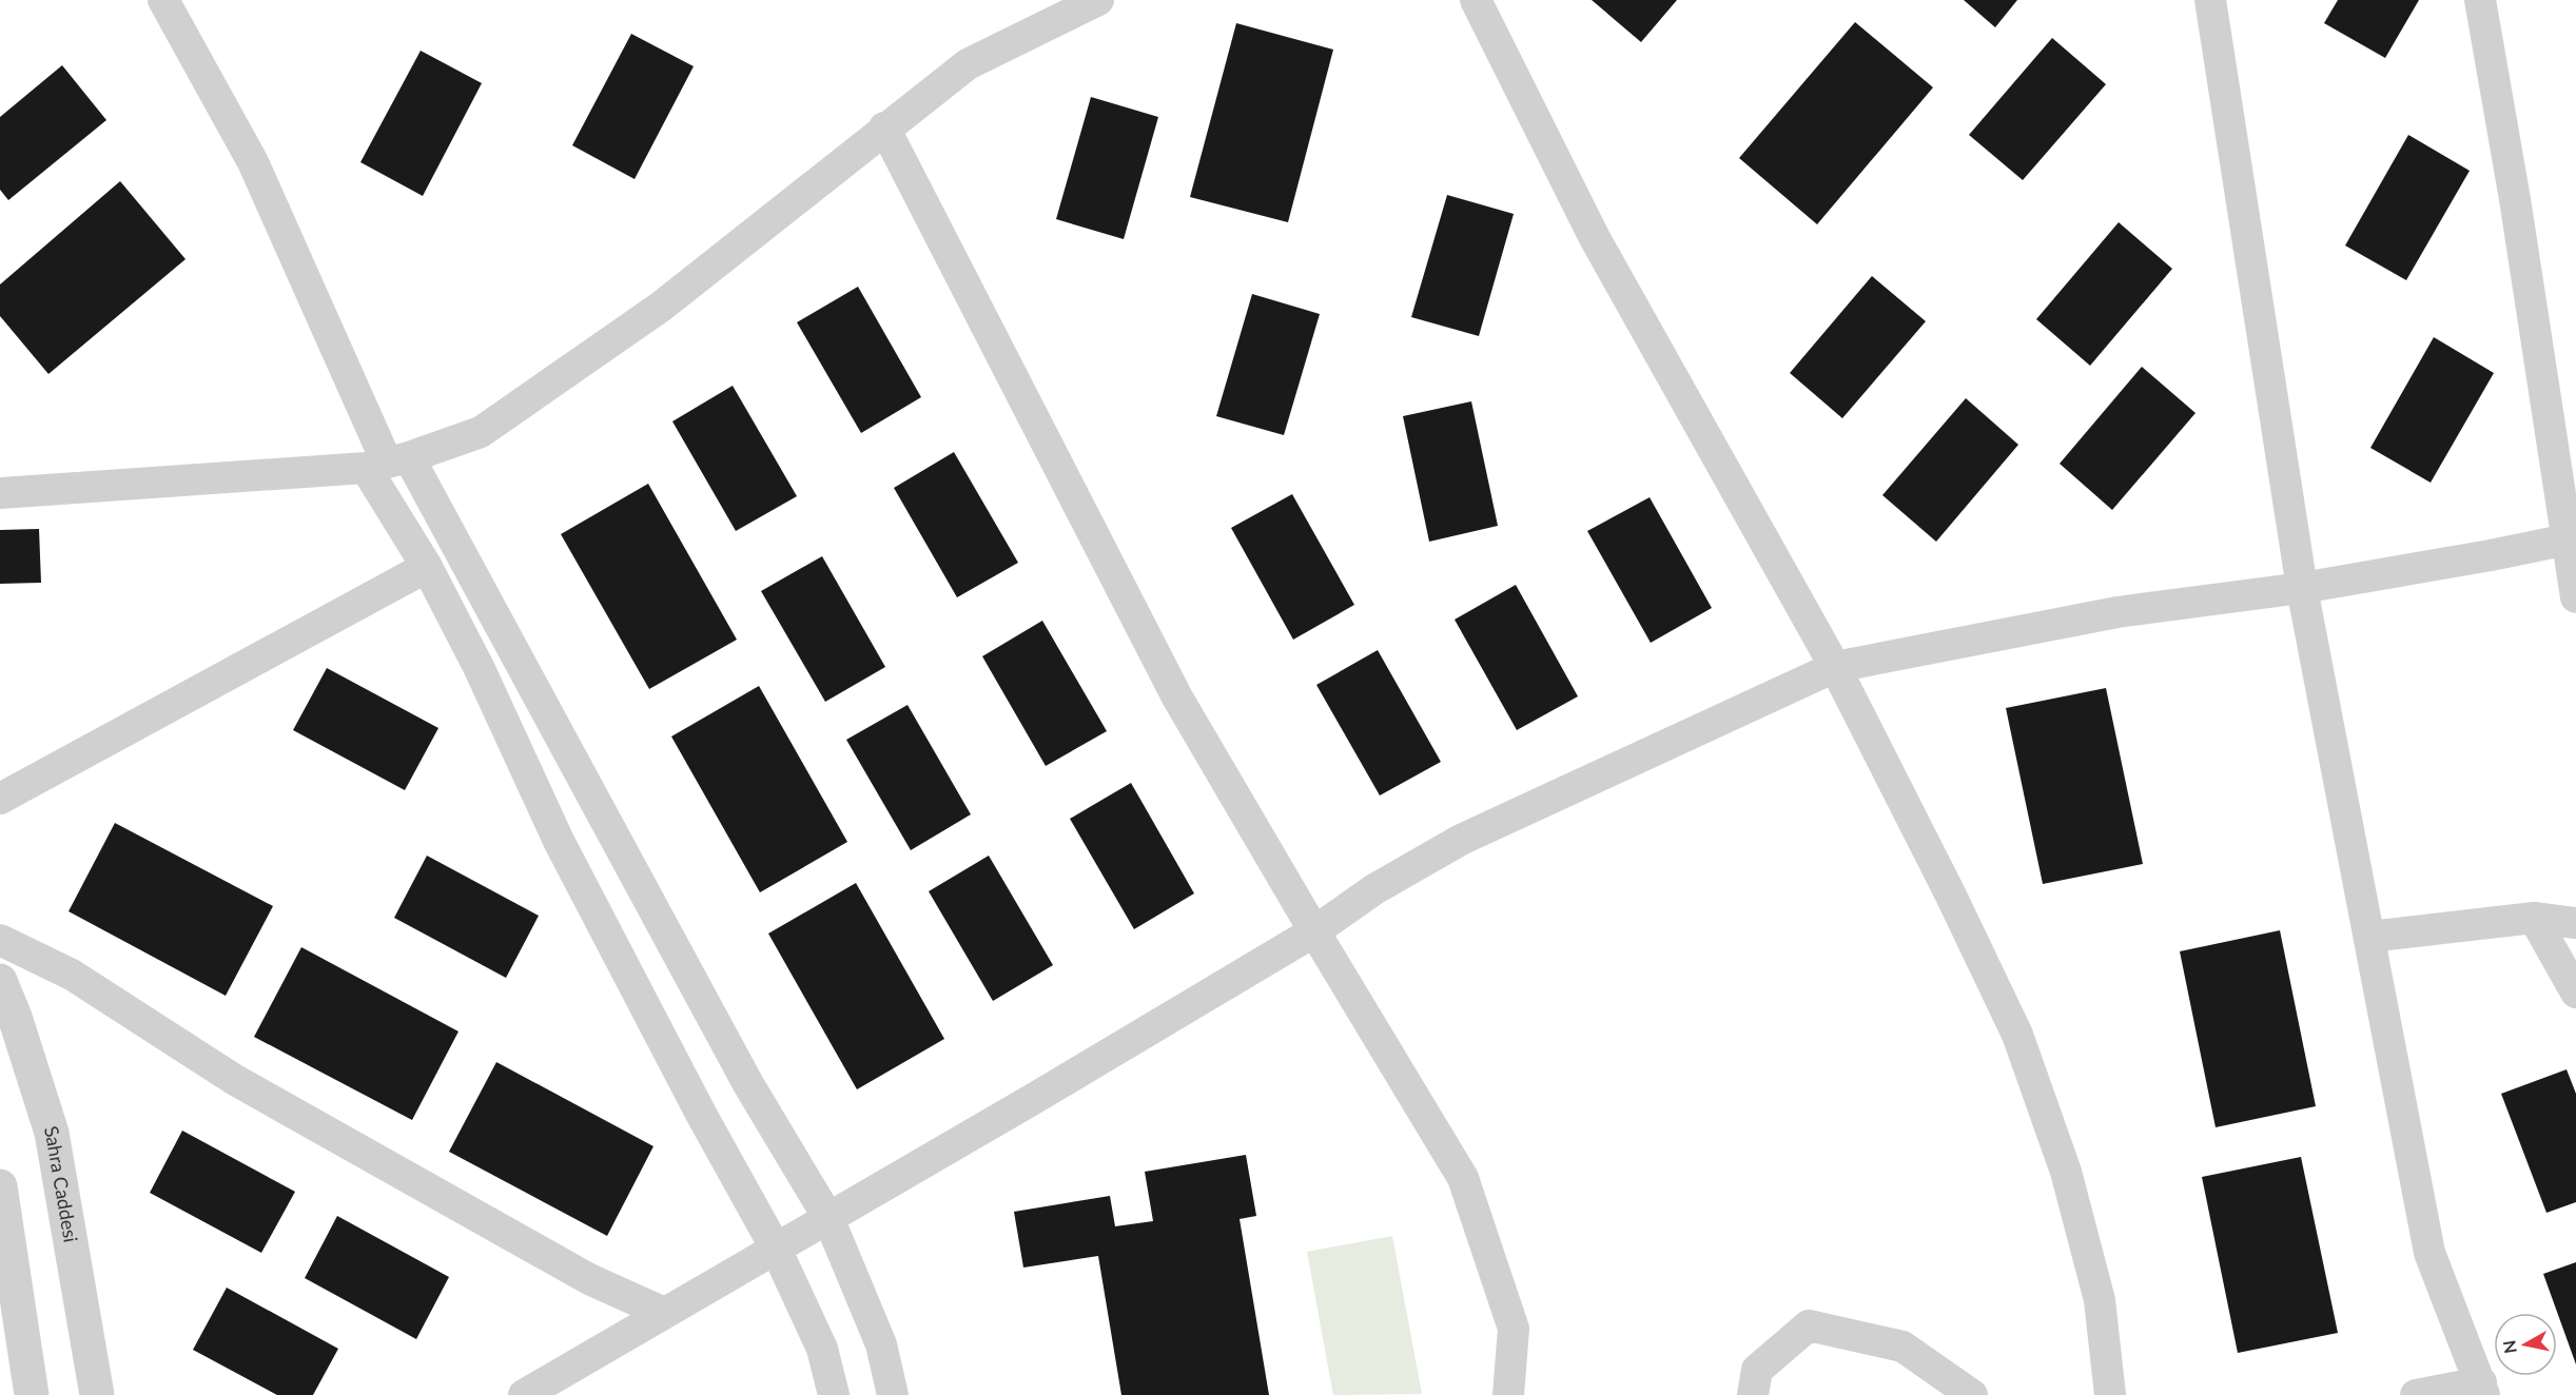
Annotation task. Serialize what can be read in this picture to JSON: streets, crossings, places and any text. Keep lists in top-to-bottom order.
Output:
{
  "streets": {
    "street": ["Sahra Caddesi"]
  },
  "north": "left"
}
